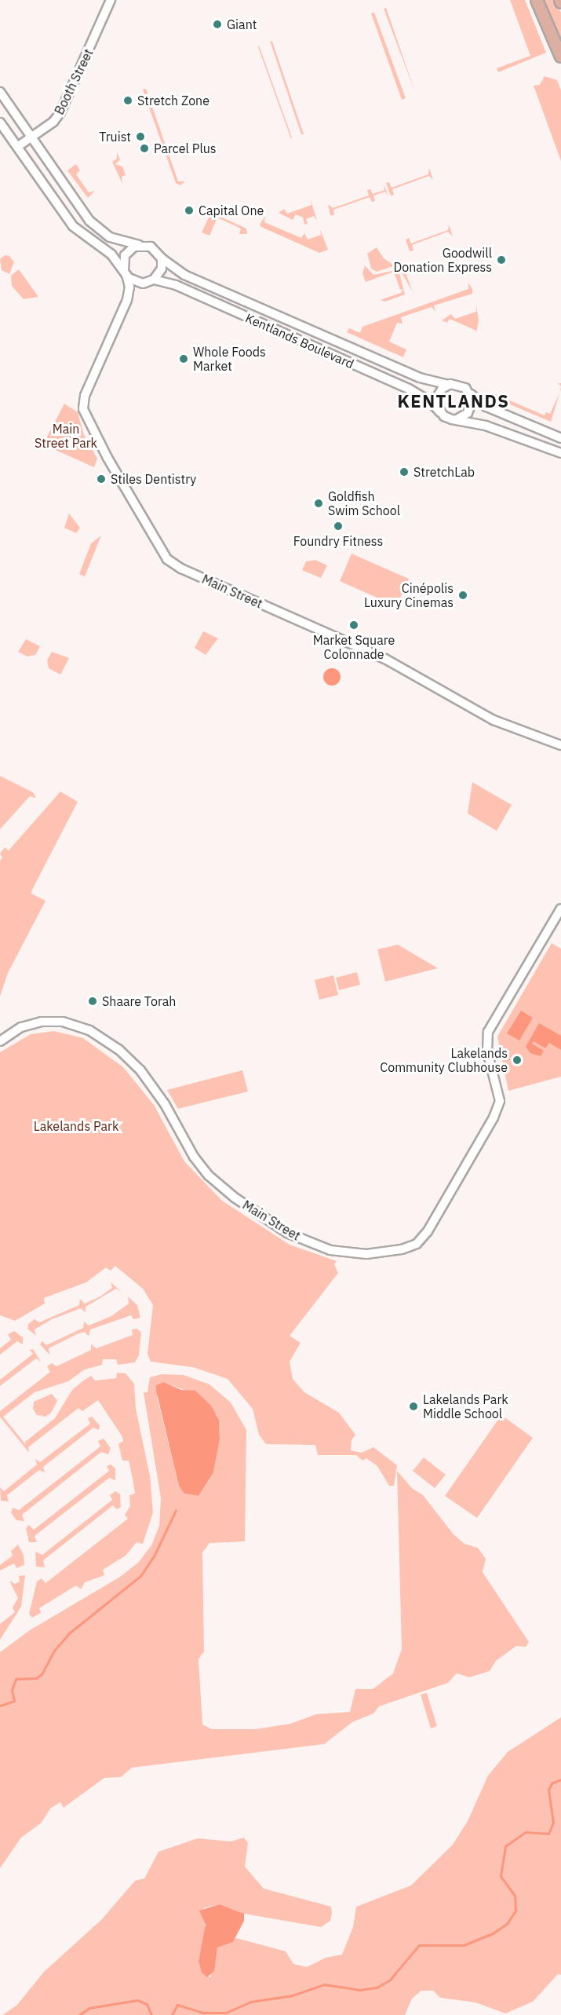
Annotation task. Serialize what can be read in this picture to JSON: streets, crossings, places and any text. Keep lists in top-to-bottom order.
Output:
{
  "streets": {
    "street": ["Booth Street", "Kentlands Boulevard", "Main Street"]
  },
  "crossings": [
    ["Kentlands Boulevard", "Main Street"]
  ],
  "districts": ["KENTLANDS"],
  "parks": ["Main Street Park", "Lakelands Park"],
  "places": [
    "Giant",
    "Stretch Zone",
    "Truist",
    "Parcel Plus",
    "Capital One",
    "Goodwill Donation Express",
    "Whole Foods Market",
    "StretchLab",
    "Stiles Dentistry",
    "Goldfish Swim School",
    "Foundry Fitness",
    "Cinépolis Luxury Cinemas",
    "Market Square Colonnade",
    "Shaare Torah",
    "Lakelands Community Clubhouse",
    "Lakelands Park Middle School"
  ]
}
